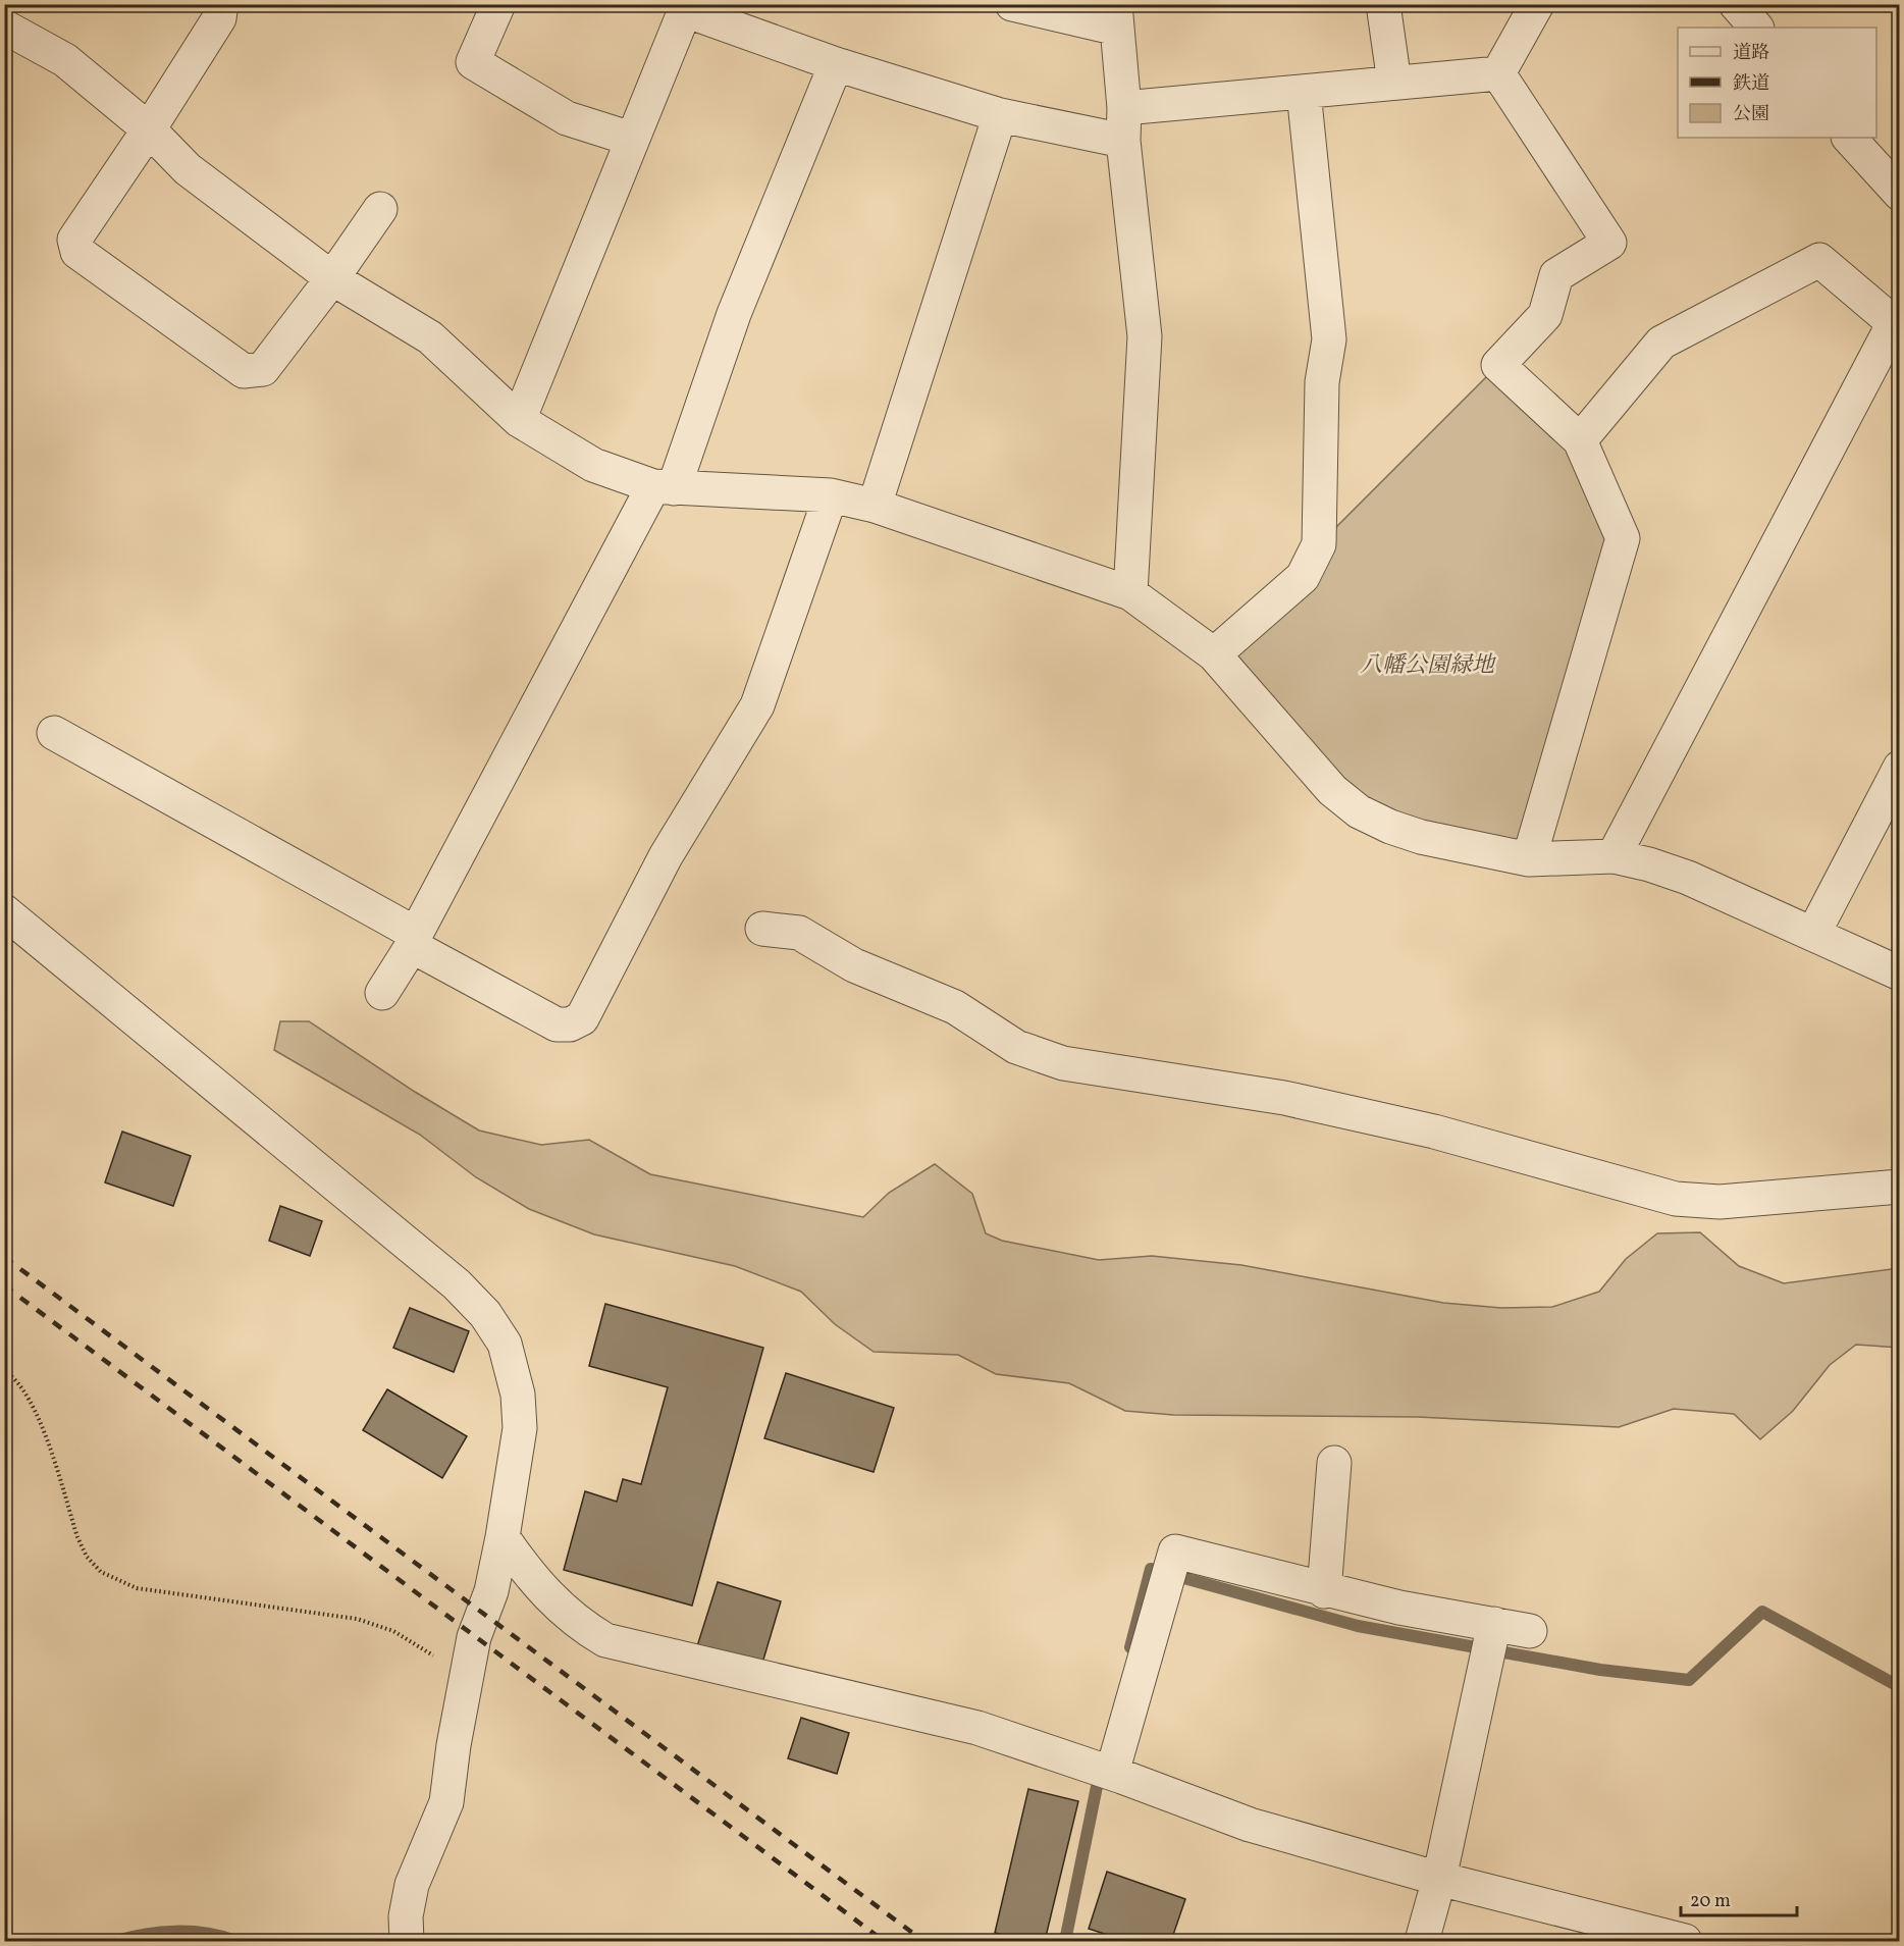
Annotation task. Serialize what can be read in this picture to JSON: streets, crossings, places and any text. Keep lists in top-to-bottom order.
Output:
{
  "parks": ["八幡公園緑地"],
  "legend": ["道路", "鉄道", "公園"],
  "scale_bar": "20 m"
}
